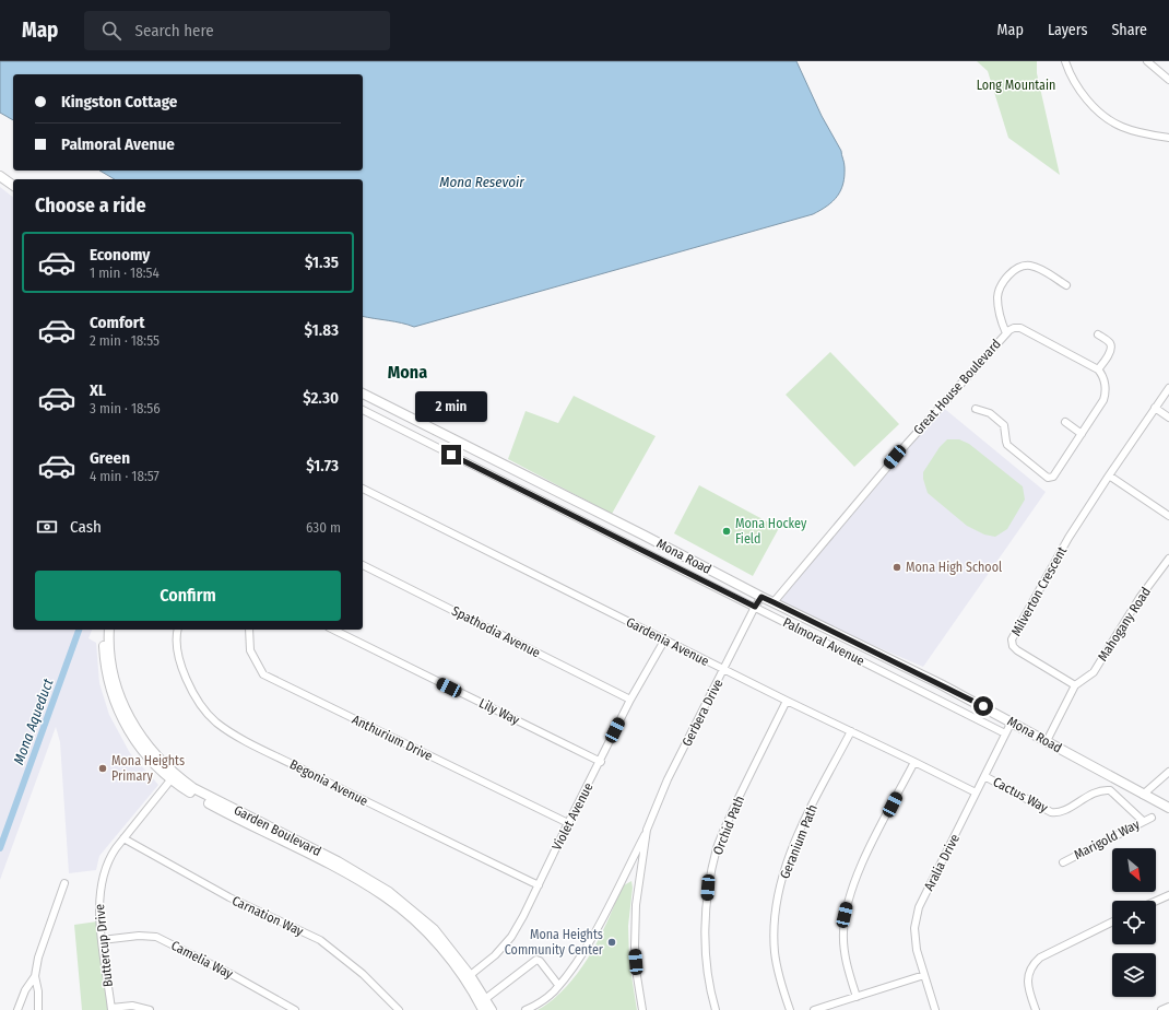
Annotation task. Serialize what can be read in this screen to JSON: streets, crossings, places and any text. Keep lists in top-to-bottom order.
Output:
{
  "streets": {
    "street": [
      "Great House Boulevard",
      "Mona Road",
      "Milverton Crescent",
      "Mahogany Road",
      "Spathodia Avenue",
      "Gardenia Avenue",
      "Palmoral Avenue",
      "Lily Way",
      "Gerbera Drive",
      "Anthurium Drive",
      "Begonia Avenue",
      "Cactus Way",
      "Violet Avenue",
      "Orchid Path",
      "Garden Boulevard",
      "Marigold Way",
      "Geranium Path",
      "Aralia Drive",
      "Carnation Way",
      "Buttercup Drive",
      "Camelia Way"
    ]
  },
  "crossings": [
    ["Great House Boulevard", "Mona Road"],
    ["Mona Road", "Gerbera Drive"],
    ["Mona Road", "Aralia Drive"],
    ["Milverton Crescent", "Mahogany Road"],
    ["Spathodia Avenue", "Violet Avenue"],
    ["Gardenia Avenue", "Gerbera Drive"],
    ["Gardenia Avenue", "Violet Avenue"],
    ["Gardenia Avenue", "Orchid Path"],
    ["Gardenia Avenue", "Geranium Path"],
    ["Gardenia Avenue", "Aralia Drive"],
    ["Palmoral Avenue", "Gerbera Drive"],
    ["Palmoral Avenue", "Aralia Drive"],
    ["Lily Way", "Violet Avenue"],
    ["Anthurium Drive", "Violet Avenue"],
    ["Begonia Avenue", "Violet Avenue"],
    ["Cactus Way", "Marigold Way"],
    ["Cactus Way", "Aralia Drive"],
    ["Violet Avenue", "Garden Boulevard"],
    ["Garden Boulevard", "Buttercup Drive"],
    ["Carnation Way", "Buttercup Drive"],
    ["Buttercup Drive", "Camelia Way"]
  ],
  "districts": ["Mona"],
  "water": ["Mona Resevoir", "Mona Aqueduct"],
  "parks": ["Long Mountain"],
  "places": [
    "Mona Hockey Field",
    "Mona High School",
    "Mona Heights Primary",
    "Mona Heights Community Center"
  ],
  "north": "bottom right",
  "page": {
    "header": "Map",
    "search": "Search here",
    "nav": ["Map", "Layers", "Share"],
    "banner": ["Kingston Cottage", "Palmoral Avenue"],
    "heading": "Choose a ride",
    "list": [
      {
        "name": "Economy",
        "note": "1 min · 18:54",
        "value": "$1.35"
      },
      {
        "name": "Comfort",
        "note": "2 min · 18:55",
        "value": "$1.83"
      },
      {
        "name": "XL",
        "note": "3 min · 18:56",
        "value": "$2.30"
      },
      {
        "name": "Green",
        "note": "4 min · 18:57",
        "value": "$1.73"
      }
    ],
    "bubble": "2 min",
    "pay": ["Cash", "630 m"],
    "buttons": "Confirm"
  }
}
